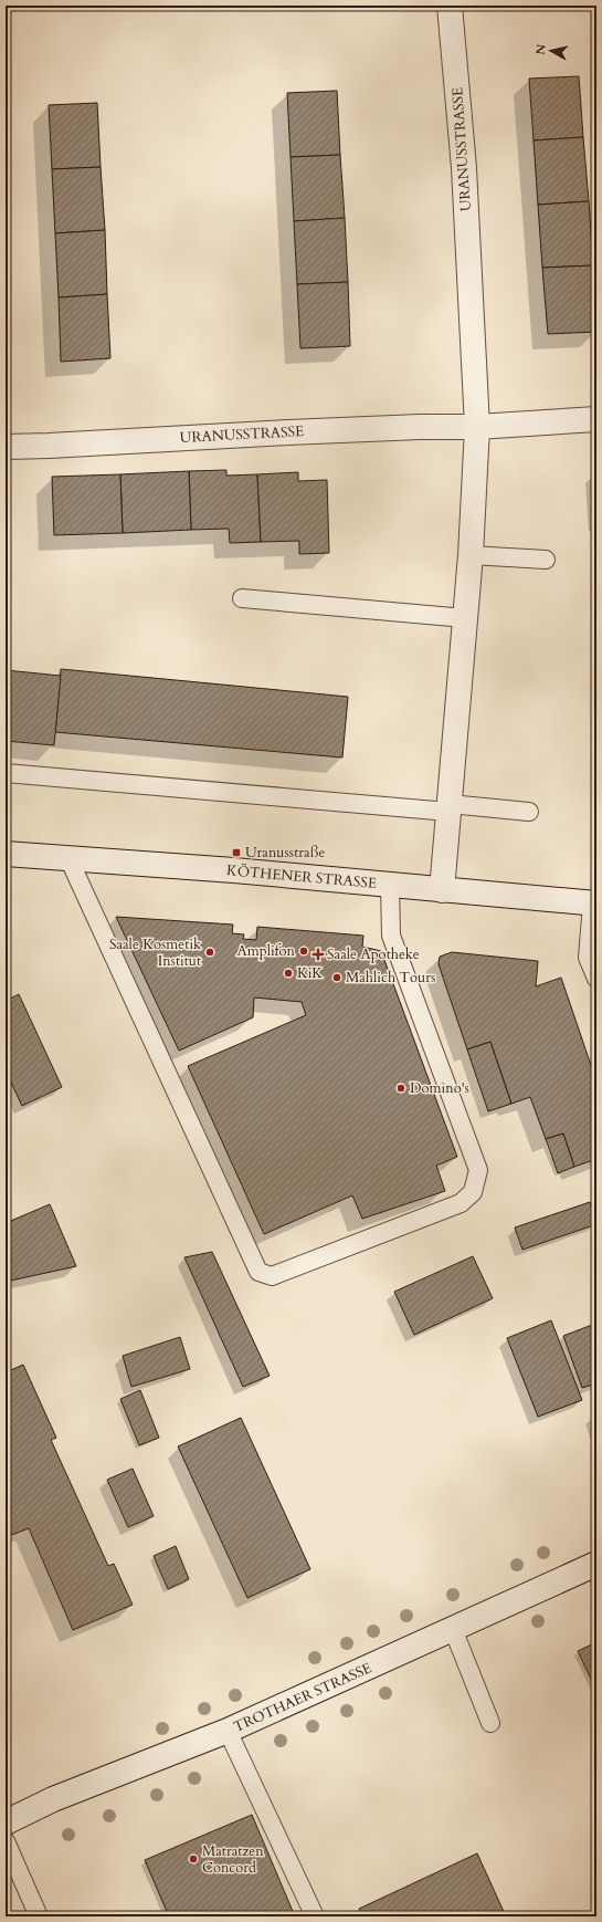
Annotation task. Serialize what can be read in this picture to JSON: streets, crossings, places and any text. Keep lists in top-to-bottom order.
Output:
{
  "streets": {
    "street": ["URANUSSTRASSE", "KÖTHENER STRASSE", "TROTHAER STRASSE"]
  },
  "crossings": [
    ["URANUSSTRASSE", "KÖTHENER STRASSE"]
  ],
  "places": {
    "transit": ["Uranusstraße"],
    "other": [
      "Amplifon",
      "Saale Kosmetik Institut",
      "KiK",
      "Mahlich Tours",
      "Domino's",
      "Matratzen Concord"
    ],
    "health": ["Saale Apotheke"]
  },
  "north": "left"
}
